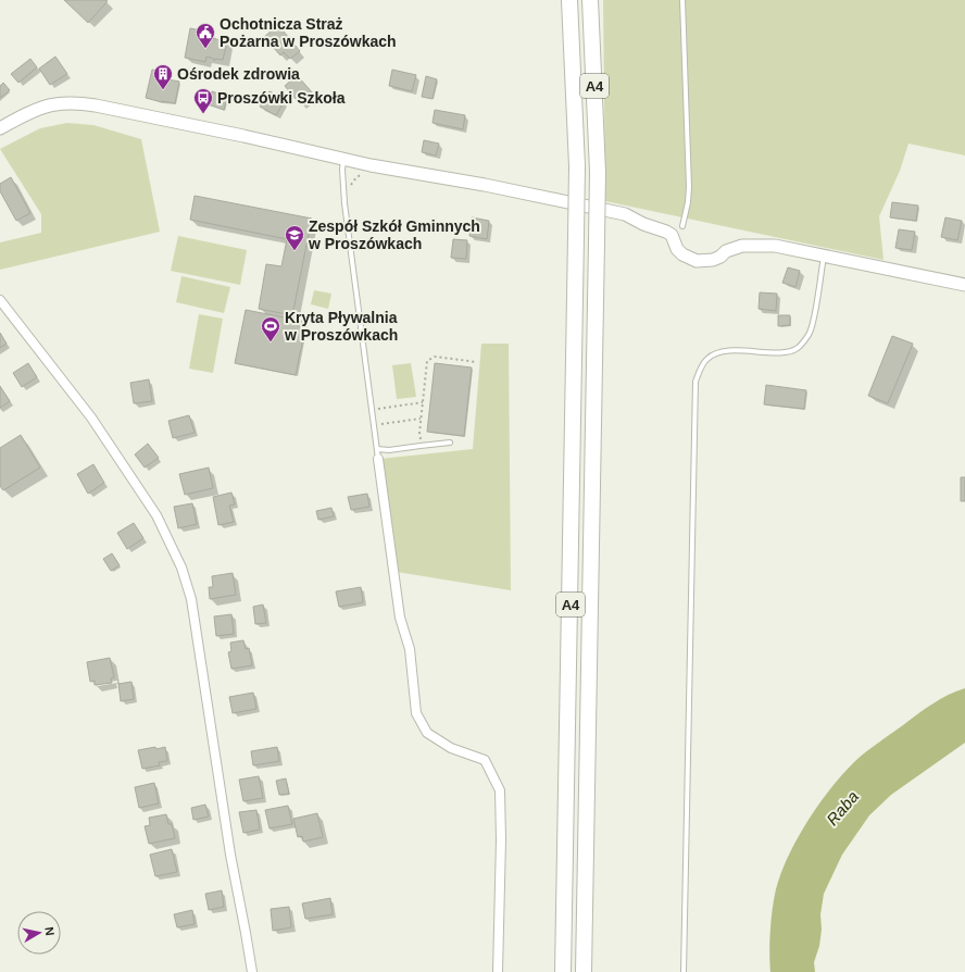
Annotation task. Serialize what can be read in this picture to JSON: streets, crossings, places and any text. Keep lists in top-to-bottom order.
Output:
{
  "streets": {
    "highway": ["A4"]
  },
  "water": ["Raba"],
  "places": {
    "public building": ["Ochotnicza Straż Pożarna w Proszówkach"],
    "building": ["Ośrodek zdrowia"],
    "bus stop": ["Proszówki Szkoła"],
    "school or university": ["Zespół Szkół Gminnych w Proszówkach"],
    "sports": ["Kryta Pływalnia w Proszówkach"]
  },
  "north": "right"
}
